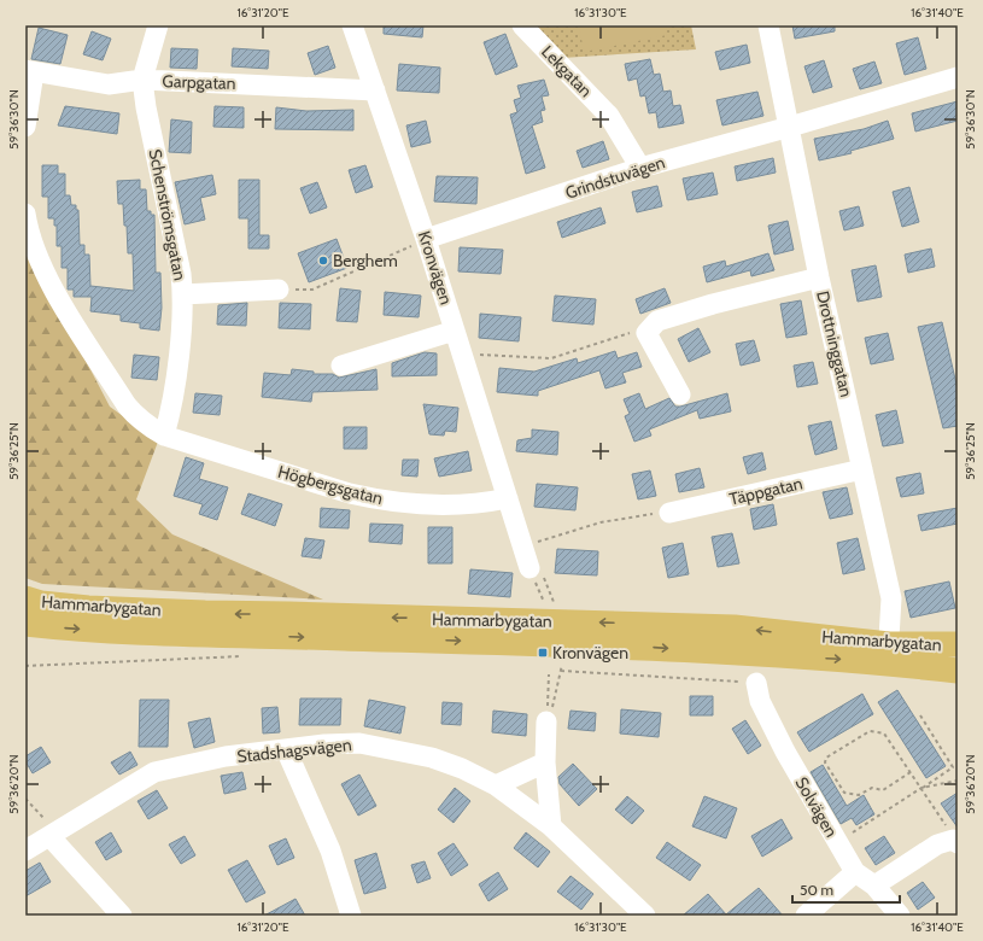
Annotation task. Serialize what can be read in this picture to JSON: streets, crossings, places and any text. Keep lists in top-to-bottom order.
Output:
{
  "streets": {
    "main road": ["Hammarbygatan"],
    "street": [
      "Lekgatan",
      "Garpgatan",
      "Grindstuvägen",
      "Schenströmsgatan",
      "Kronvägen",
      "Drottninggatan",
      "Högbergsgatan",
      "Täppgatan",
      "Stadshagsvägen",
      "Solvägen"
    ]
  },
  "crossings": [
    ["Lekgatan", "Grindstuvägen"],
    ["Garpgatan", "Schenströmsgatan"],
    ["Garpgatan", "Kronvägen"],
    ["Grindstuvägen", "Kronvägen"],
    ["Grindstuvägen", "Drottninggatan"],
    ["Schenströmsgatan", "Högbergsgatan"],
    ["Kronvägen", "Högbergsgatan"],
    ["Drottninggatan", "Täppgatan"],
    ["Drottninggatan", "Hammarbygatan"]
  ],
  "places": {
    "other": ["Berghem"],
    "transit": ["Kronvägen"]
  },
  "scale_bar": "50 m",
  "coordinates": [
    "16°31'20\"E",
    "16°31'30\"E",
    "16°31'40\"E",
    "59°36'30\"N",
    "59°36'25\"N",
    "59°36'20\"N"
  ]
}
